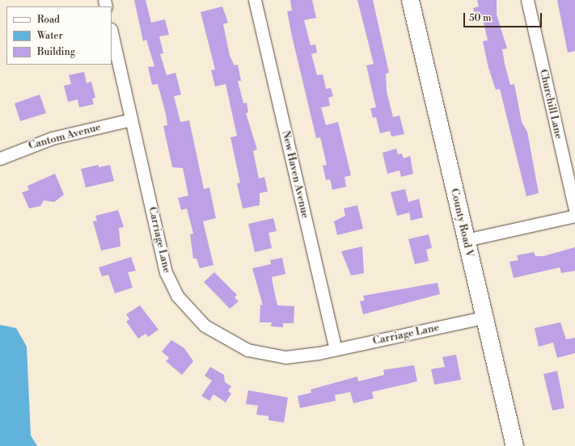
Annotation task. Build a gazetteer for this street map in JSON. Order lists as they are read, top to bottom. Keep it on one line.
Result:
{"streets":{"main road":["County Road V"],"street":["Churchill Lane","Cantom Avenue","New Haven Avenue","Carriage Lane"]},"crossings":[["Cantom Avenue","Carriage Lane"],["New Haven Avenue","Carriage Lane"],["County Road V","Carriage Lane"]],"legend":["Road","Water","Building"],"scale_bar":"50 m"}
